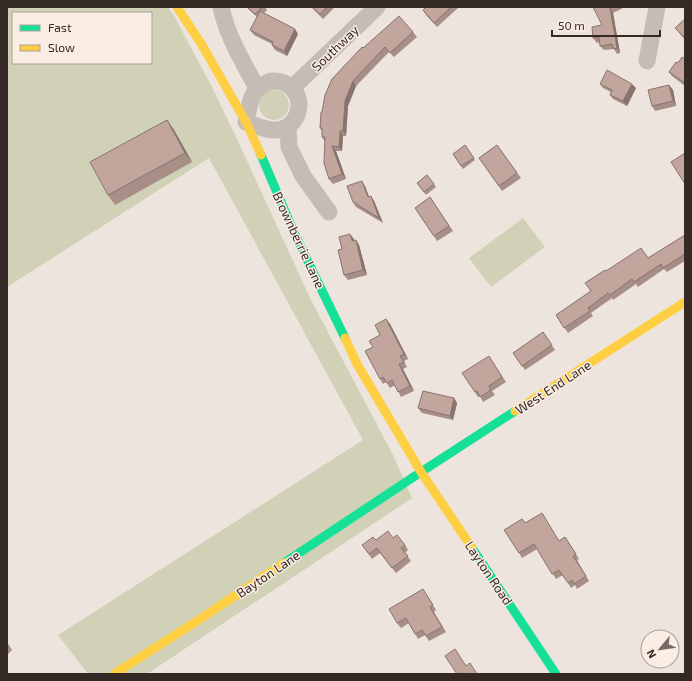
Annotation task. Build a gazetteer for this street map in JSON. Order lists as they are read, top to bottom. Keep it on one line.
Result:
{"streets":{"street":["Southway","Brownberrie Lane","West End Lane","Layton Road","Bayton Lane"]},"crossings":[["Southway","Brownberrie Lane"],["Brownberrie Lane","West End Lane"],["Brownberrie Lane","Layton Road"],["Brownberrie Lane","Bayton Lane"],["West End Lane","Layton Road"],["West End Lane","Bayton Lane"],["Layton Road","Bayton Lane"]],"legend":["Fast","Slow"],"scale_bar":"50 m","north":"bottom left"}
